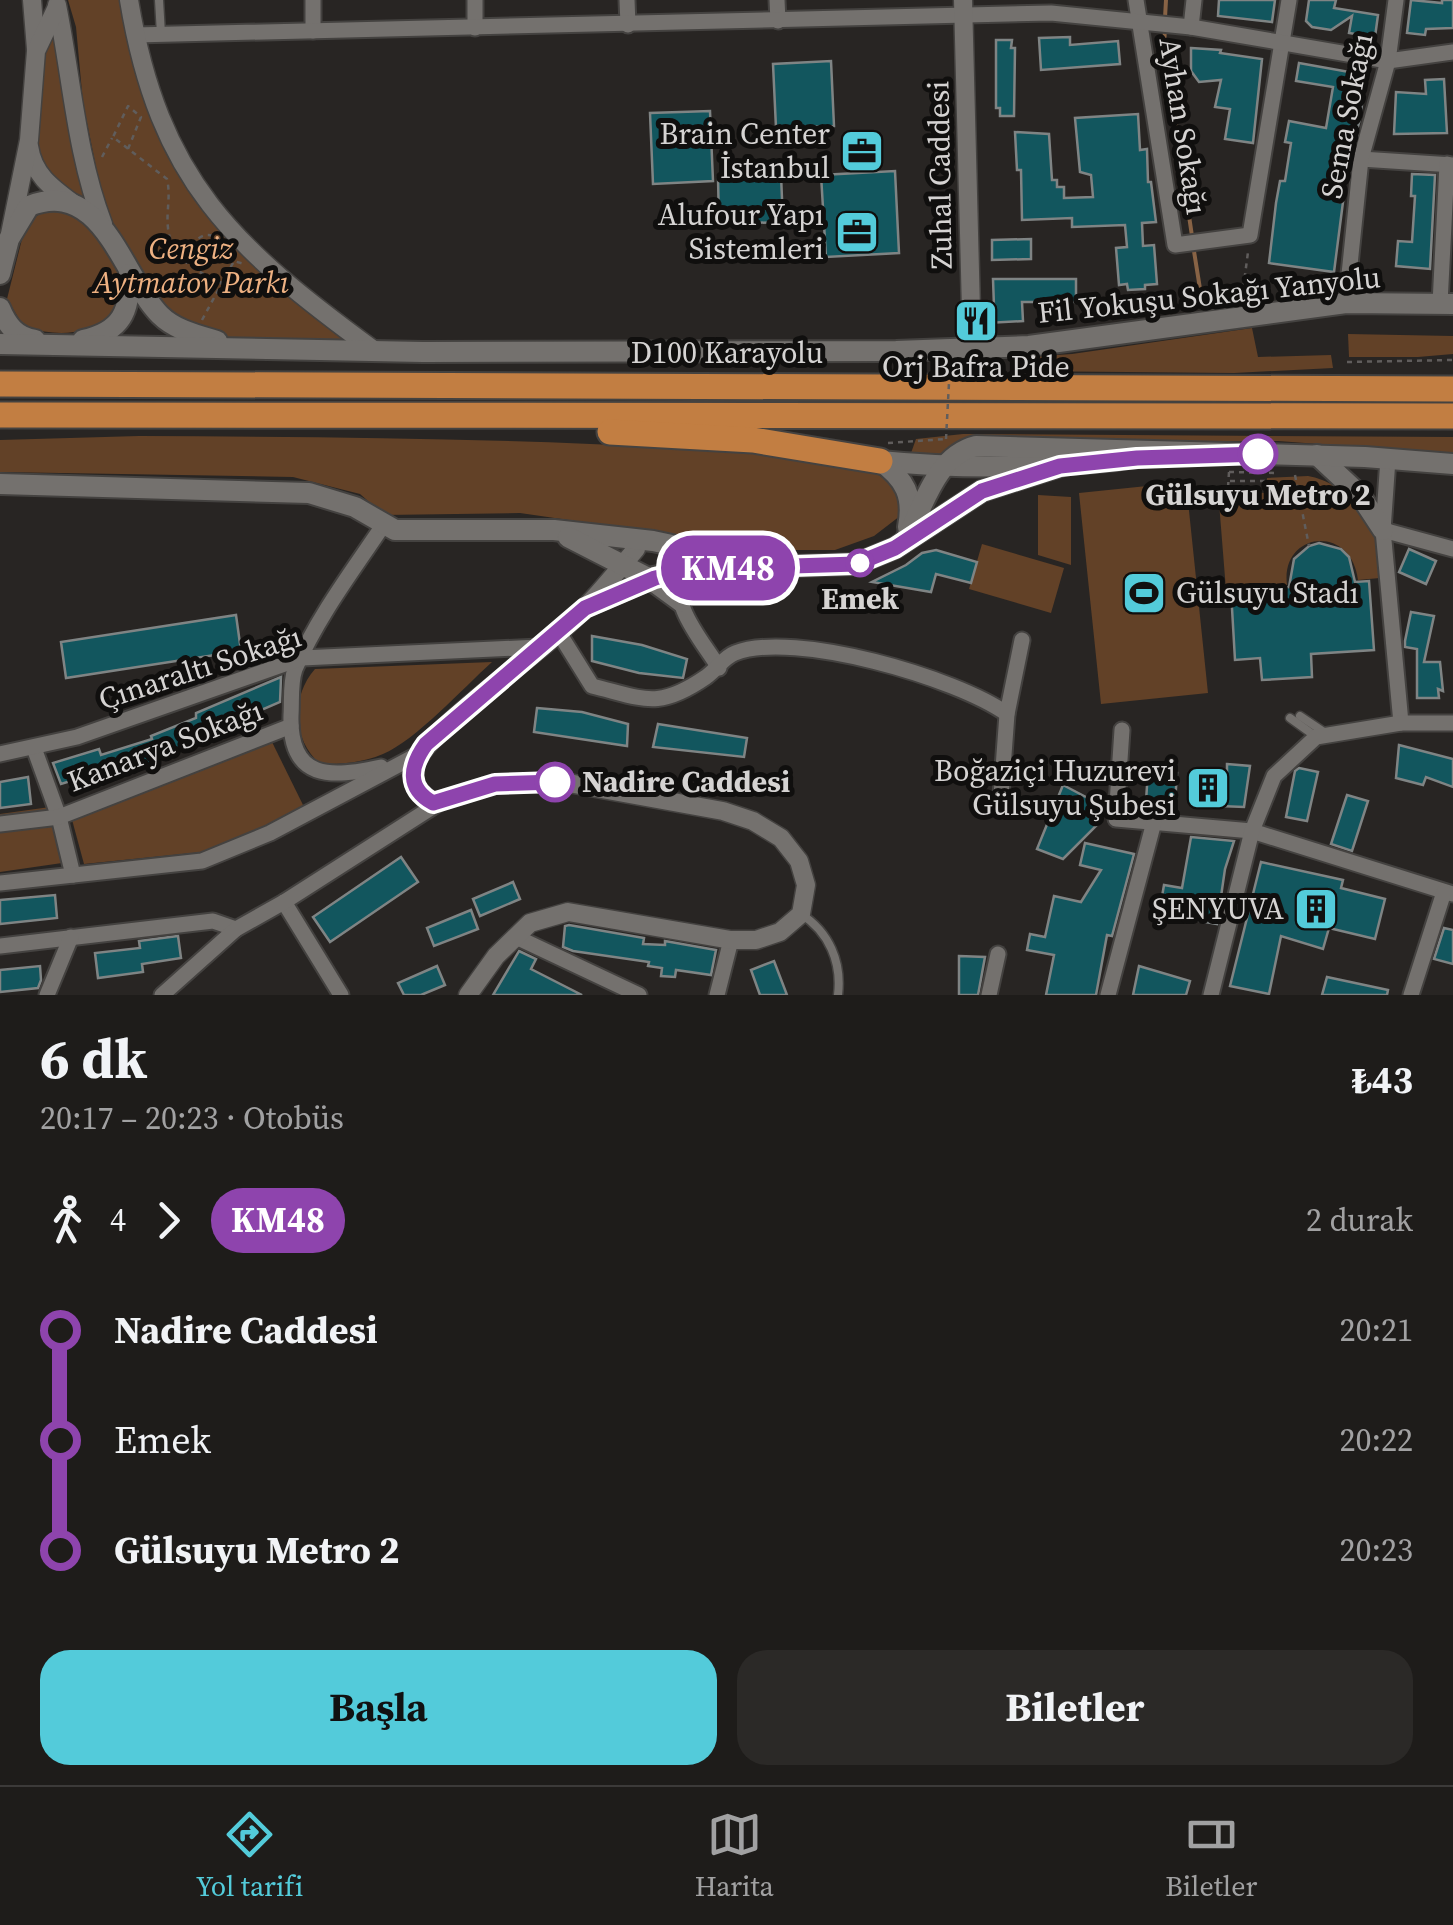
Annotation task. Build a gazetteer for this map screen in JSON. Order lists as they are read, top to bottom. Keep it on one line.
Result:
{"streets":{"highway":["D100 Karayolu"],"main road":["Fil Yokuşu Sokağı Yanyolu"],"street":["Sema Sokağı","Ayhan Sokağı","Zuhal Caddesi","Çınaraltı Sokağı","Kanarya Sokağı"]},"crossings":[["Sema Sokağı","Fil Yokuşu Sokağı Yanyolu"],["Zuhal Caddesi","Fil Yokuşu Sokağı Yanyolu"]],"parks":["Cengiz Aytmatov Parkı"],"places":{"office":["Brain Center İstanbul","Alufour Yapı Sistemleri"],"restaurant":["Orj Bafra Pide"],"other":["Gülsuyu Metro 2","Emek","Nadire Caddesi"],"sports":["Gülsuyu Stadı"],"building":["Boğaziçi Huzurevi Gülsuyu Şubesi","ŞENYUVA"]},"lines":["bus line KM48"],"page":{"on_map":"KM48","heading":["6 dk","20:17 – 20:23 · Otobüs","₺43"],"legs":["4","KM48","2 durak"],"list":[{"name":"Nadire Caddesi","value":"20:21"},{"name":"Emek","value":"20:22"},{"name":"Gülsuyu Metro 2","value":"20:23"}],"buttons":["Başla","Biletler"],"tabs":["Yol tarifi","Harita","Biletler"]}}
